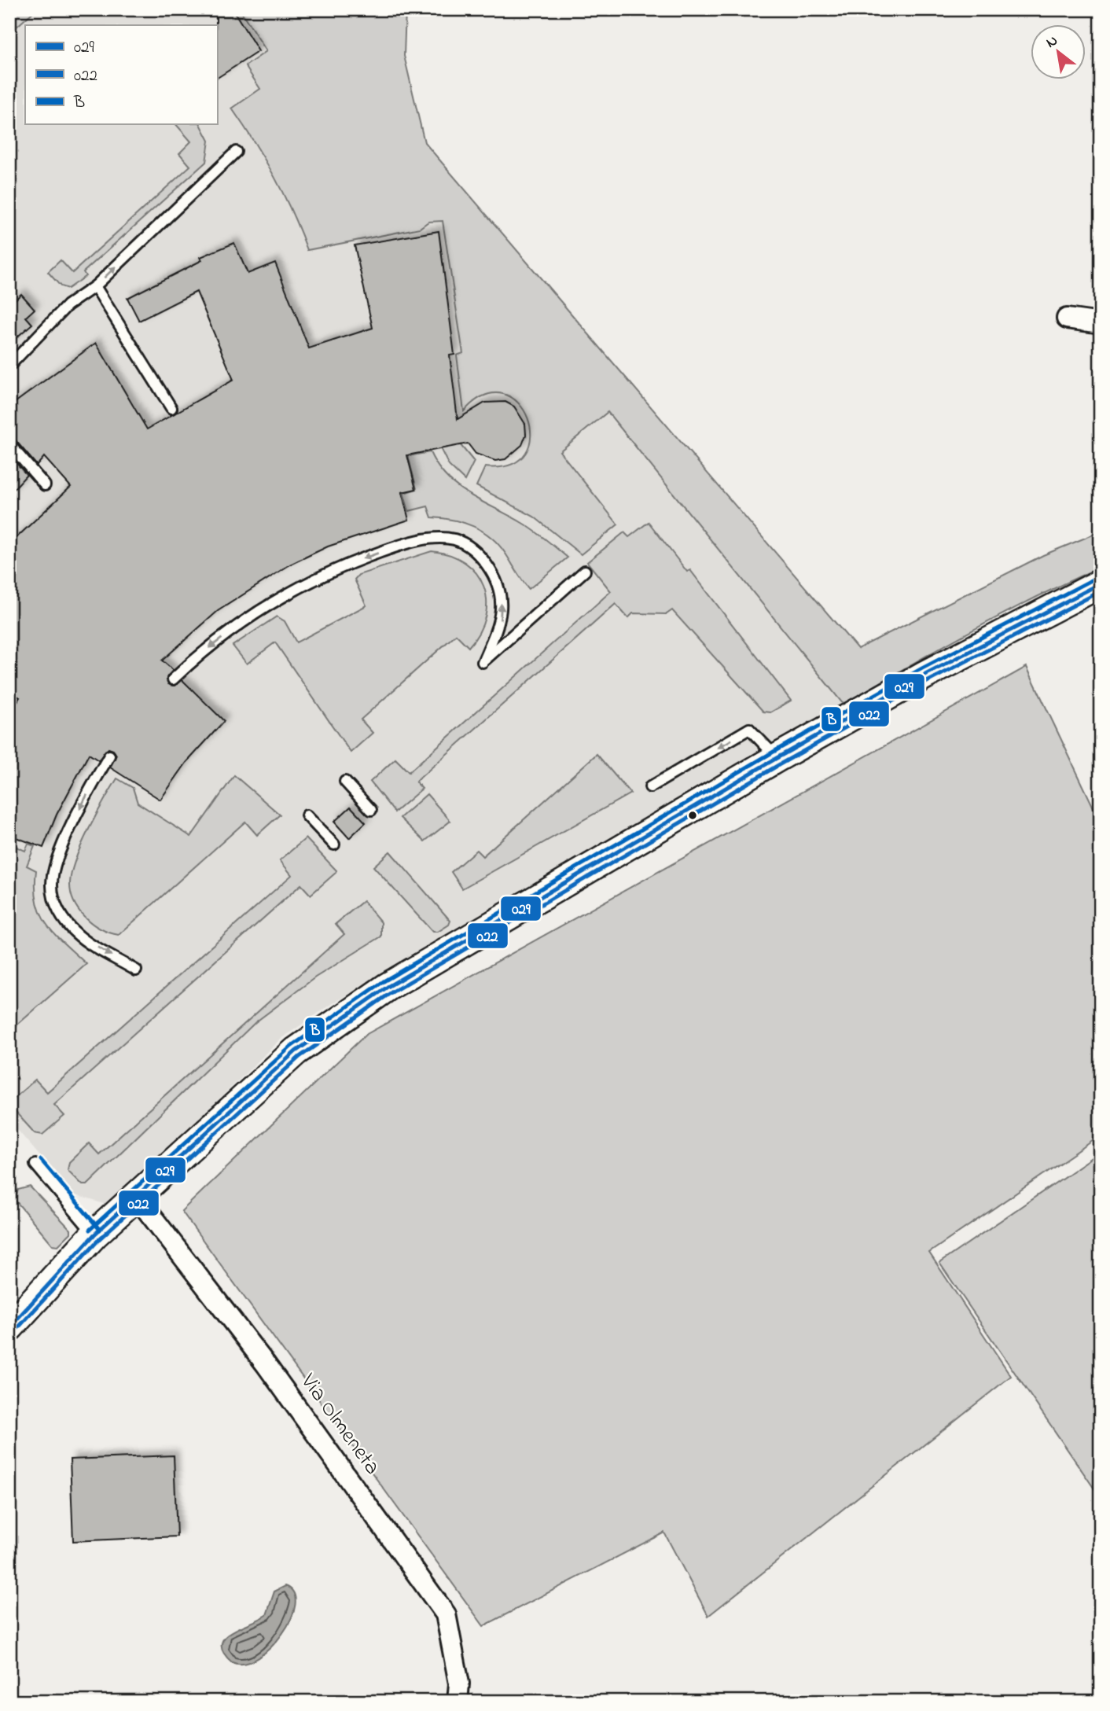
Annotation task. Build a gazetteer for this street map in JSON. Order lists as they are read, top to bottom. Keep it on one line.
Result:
{"streets":{"street":["Via Olmeneta"]},"lines":["transit line B","transit line 029","transit line 022"],"legend":["029","022","B"],"north":"top left"}
